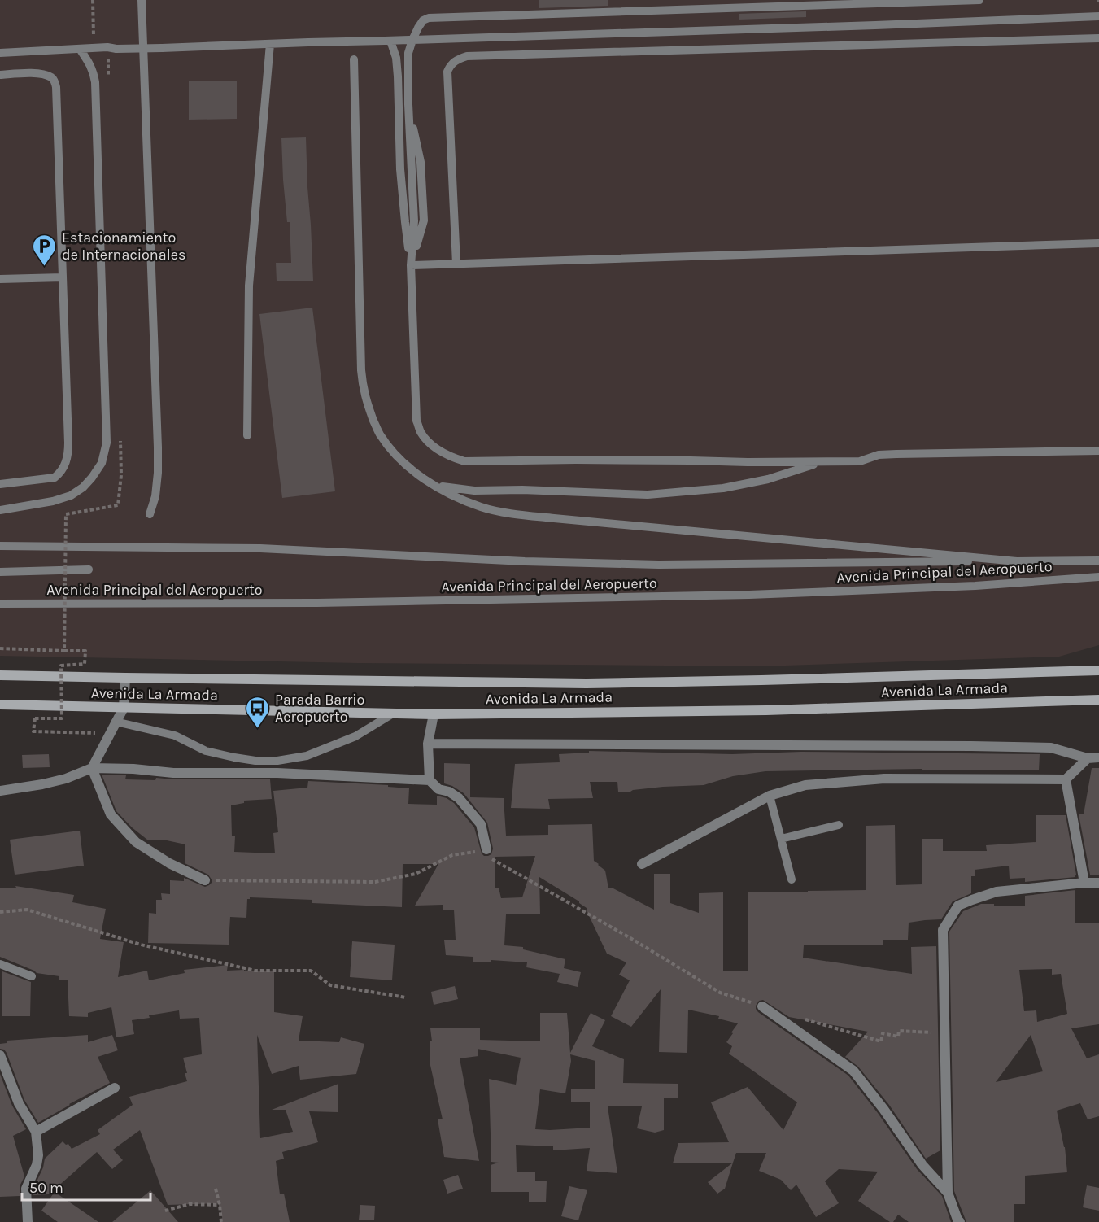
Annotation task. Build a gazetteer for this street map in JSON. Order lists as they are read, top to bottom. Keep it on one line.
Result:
{"streets":{"main road":["Avenida La Armada"],"lane":["Avenida Principal del Aeropuerto"]},"places":{"parking":["Estacionamiento de Internacionales"],"bus stop":["Parada Barrio Aeropuerto"]},"scale_bar":"50 m"}
